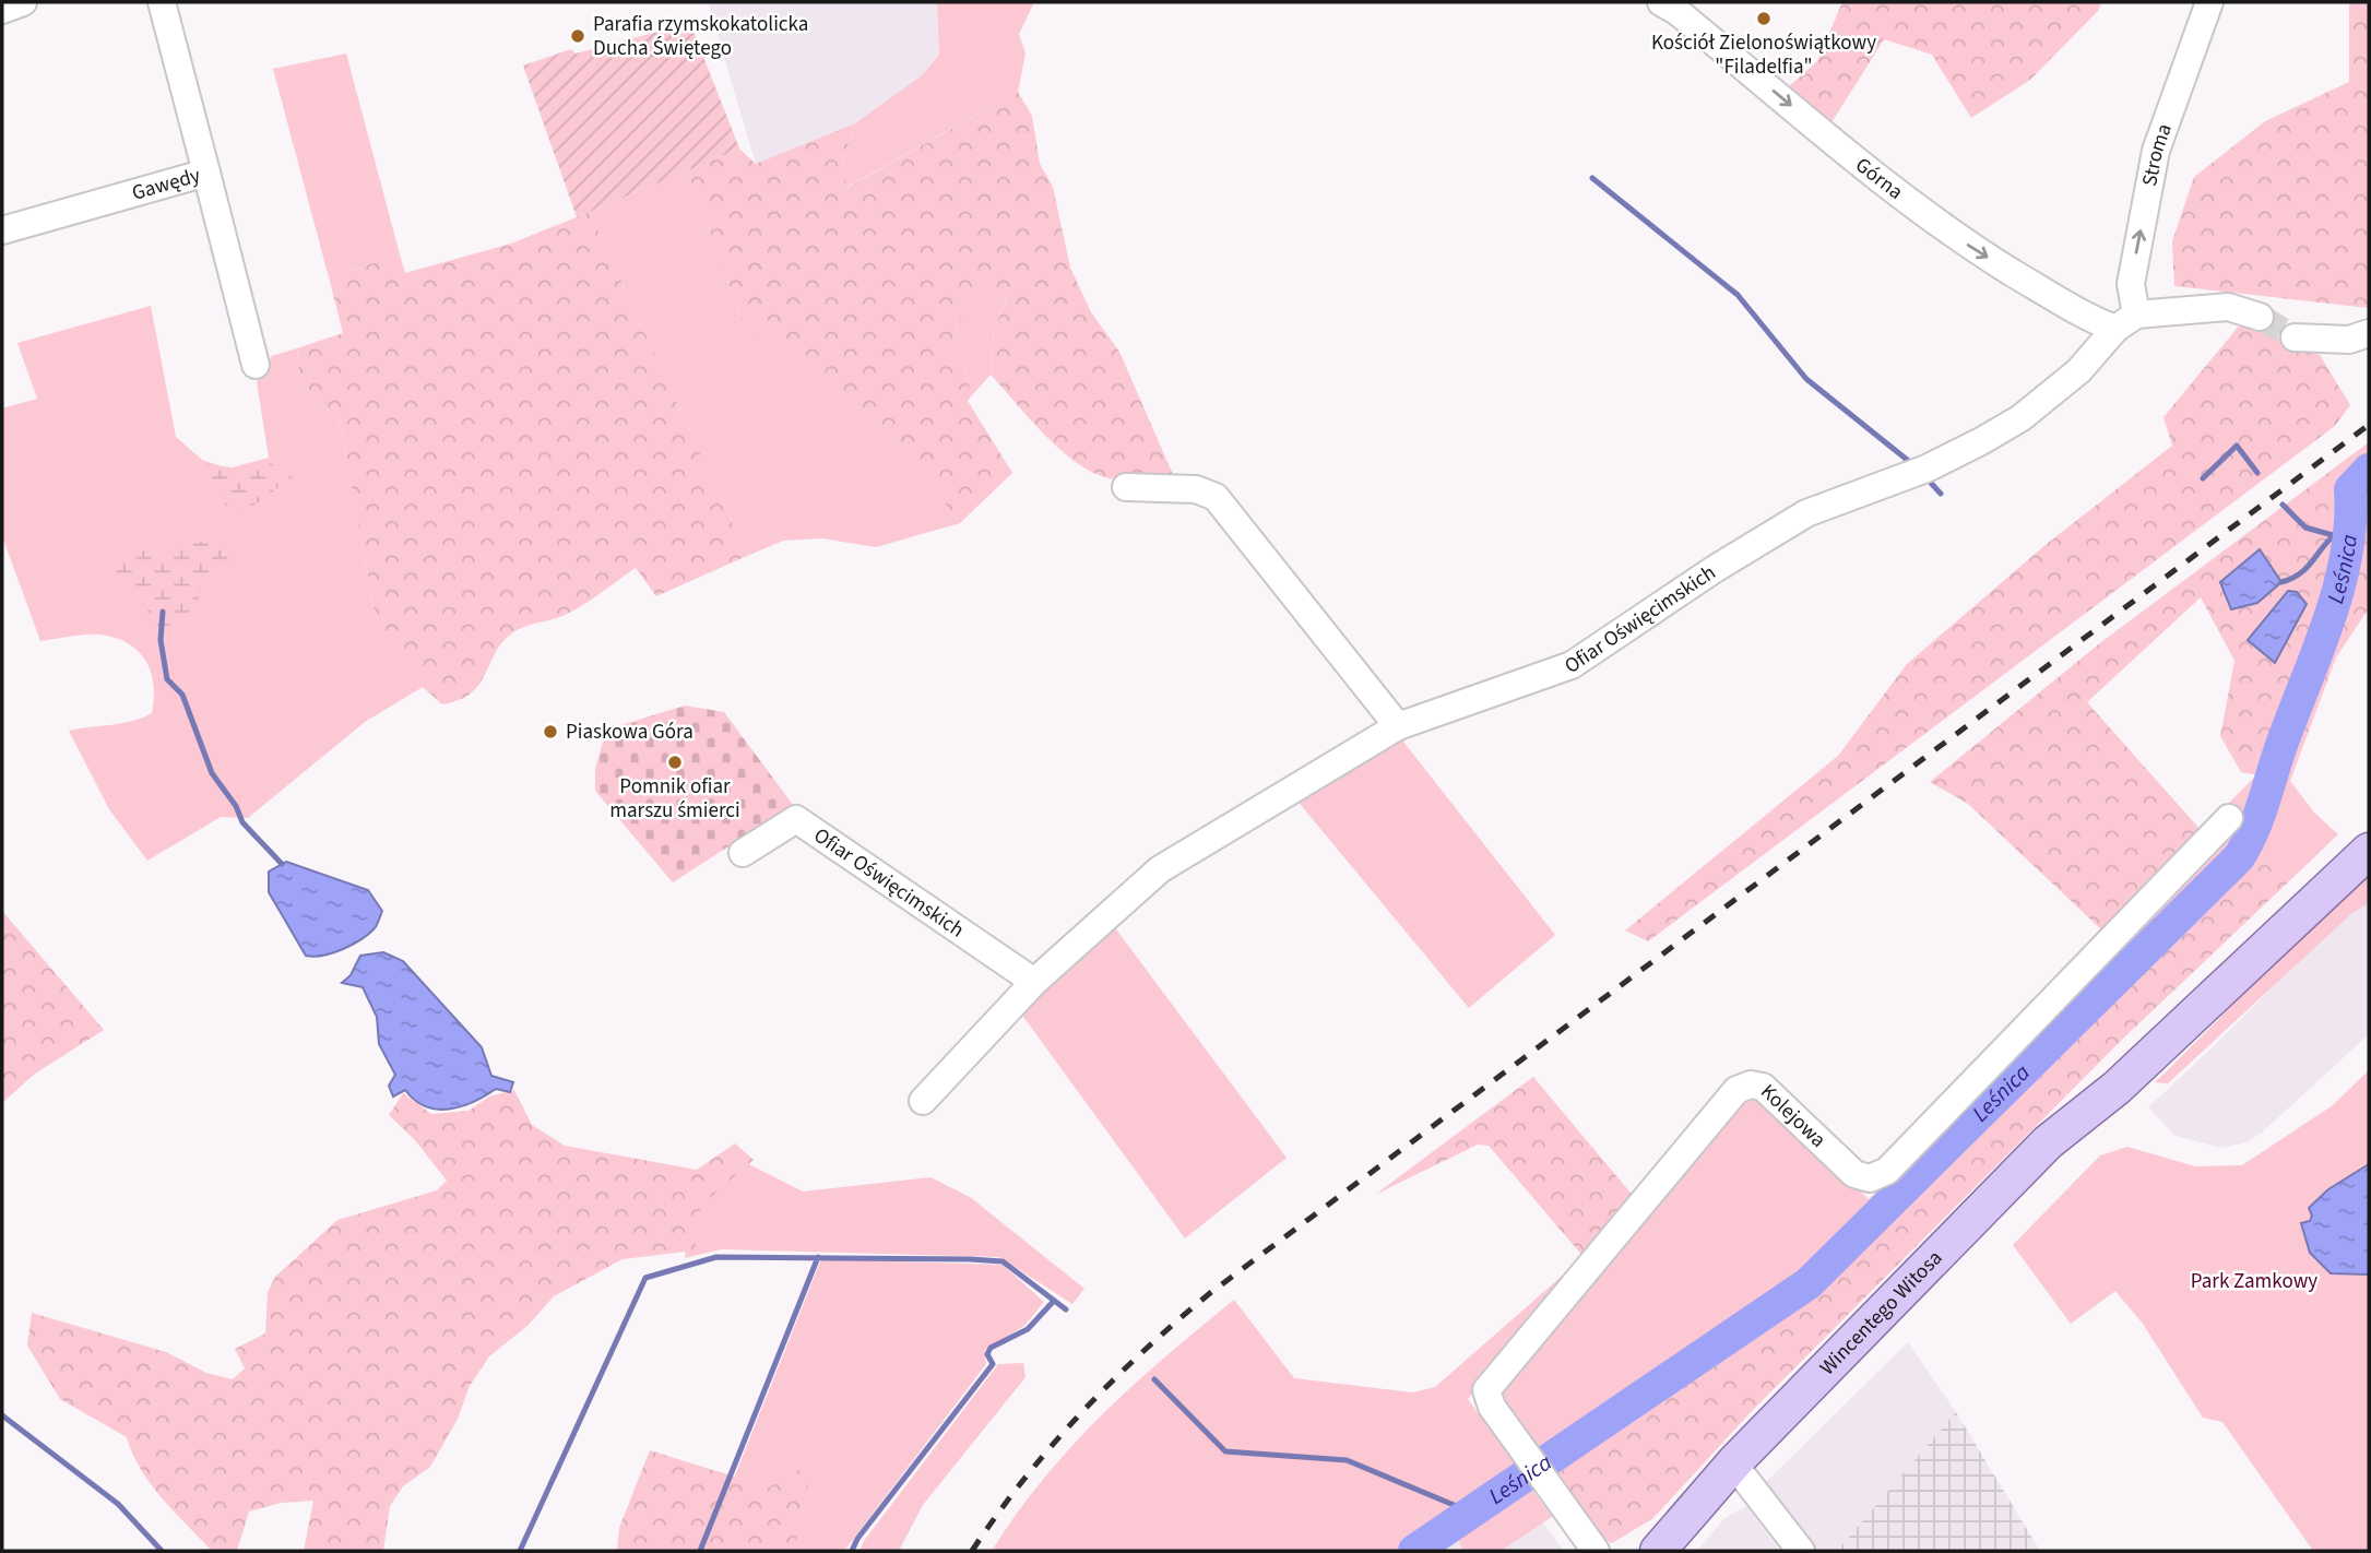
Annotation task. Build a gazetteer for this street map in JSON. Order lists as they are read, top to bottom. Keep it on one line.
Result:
{"streets":{"main road":["Wincentego Witosa"],"street":["Stroma","Górna","Gawędy","Ofiar Oświęcimskich","Kolejowa"]},"crossings":[["Stroma","Górna"],["Stroma","Ofiar Oświęcimskich"],["Górna","Ofiar Oświęcimskich"]],"one_way":["Stroma","Górna"],"water":["Leśnica"],"parks":["Park Zamkowy"],"places":["Kościół Zielonoświątkowy \"Filadelfia\"","Parafia rzymskokatolicka Ducha Świętego","Piaskowa Góra","Pomnik ofiar marszu śmierci"]}
